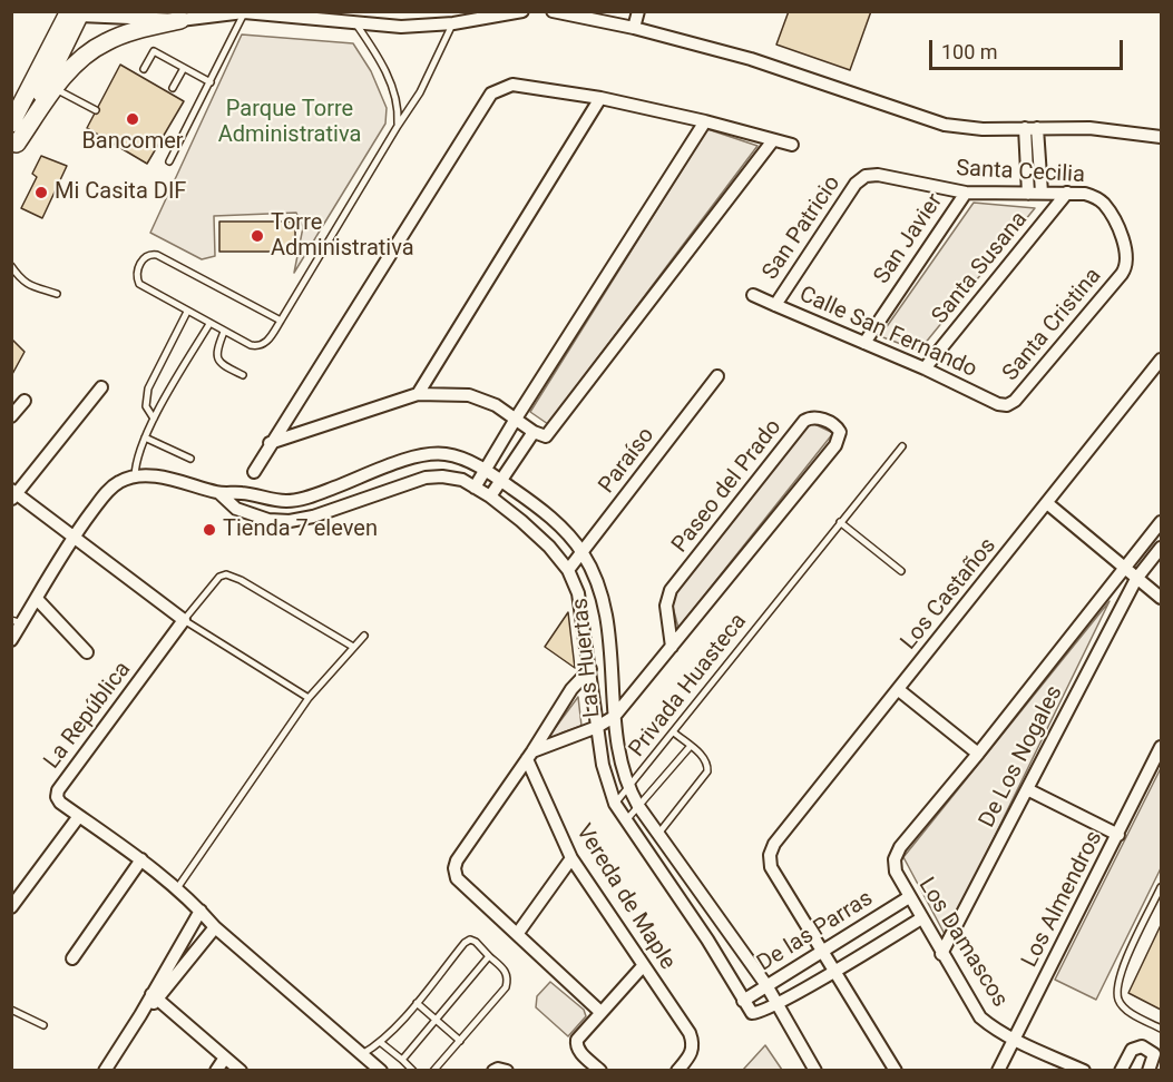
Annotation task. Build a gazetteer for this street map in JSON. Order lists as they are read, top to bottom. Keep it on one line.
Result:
{"streets":{"street":["Santa Cecilia","San Patricio","San Javier","Santa Susana","Santa Cristina","Calle San Fernando","Paraíso","Paseo del Prado","Los Castaños","Las Huertas","La República","De Los Nogales","Vereda de Maple","Los Almendros","De las Parras","Los Damascos"],"lane":["Privada Huasteca"]},"crossings":[["Santa Cecilia","San Patricio"],["Santa Cecilia","San Javier"],["Santa Cecilia","Santa Susana"],["Santa Cecilia","Santa Cristina"],["San Patricio","Calle San Fernando"],["San Javier","Calle San Fernando"],["Santa Susana","Calle San Fernando"],["Santa Cristina","Calle San Fernando"],["Paraíso","Las Huertas"],["Paseo del Prado","Las Huertas"],["Paseo del Prado","Vereda de Maple"],["Los Castaños","De las Parras"],["Las Huertas","Privada Huasteca"],["Las Huertas","De las Parras"],["De Los Nogales","Los Damascos"],["Los Almendros","Los Damascos"],["De las Parras","Los Damascos"]],"parks":["Parque Torre Administrativa"],"places":["Bancomer","Mi Casita DIF","Torre Administrativa","Tienda 7 eleven"],"scale_bar":"100 m"}
